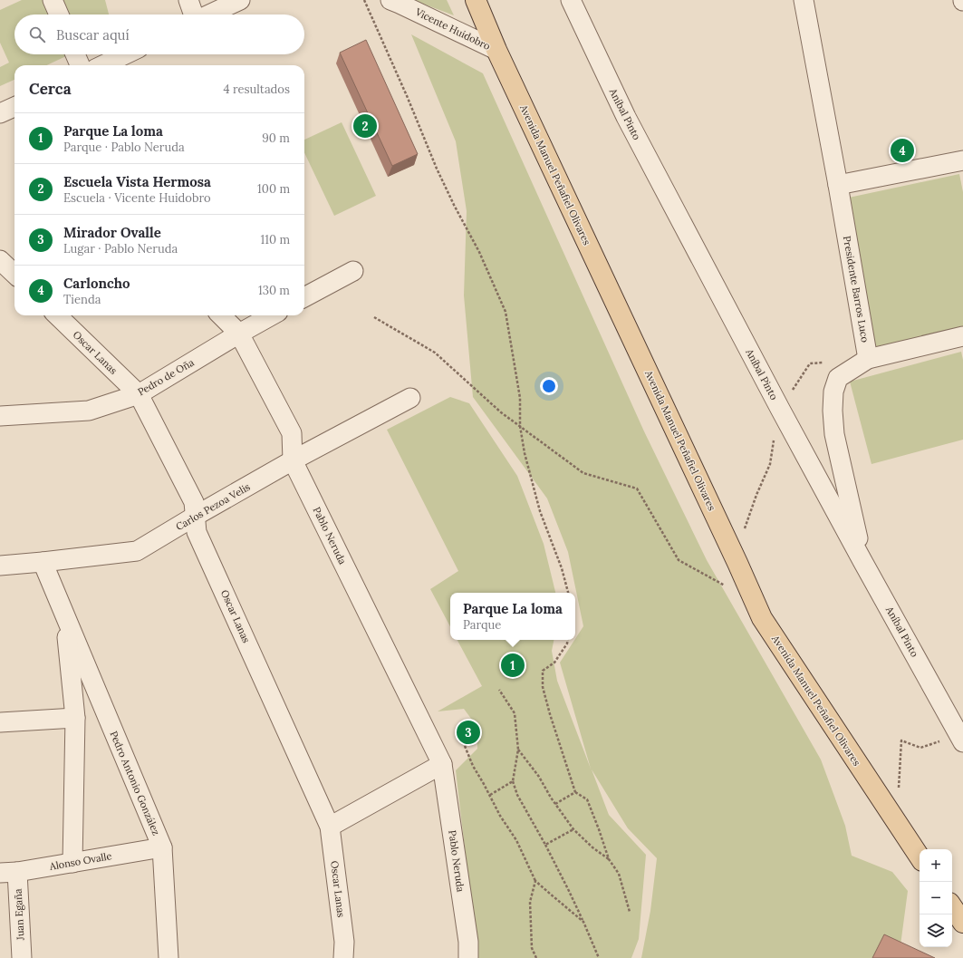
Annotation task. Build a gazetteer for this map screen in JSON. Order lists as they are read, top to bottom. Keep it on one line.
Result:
{"streets":{"main road":["Avenida Manuel Peñafiel Olivares"],"street":["Vicente Huidobro","Aníbal Pinto","Presidente Barros Luco","Oscar Lanas","Pedro de Oña","Carlos Pezoa Velis","Pablo Neruda","Pedro Antonio González","Alonso Ovalle","Juan Egaña"]},"crossings":[["Vicente Huidobro","Avenida Manuel Peñafiel Olivares"],["Oscar Lanas","Pedro de Oña"],["Oscar Lanas","Carlos Pezoa Velis"],["Pedro de Oña","Pablo Neruda"],["Carlos Pezoa Velis","Pablo Neruda"],["Carlos Pezoa Velis","Pedro Antonio González"],["Pedro Antonio González","Alonso Ovalle"],["Alonso Ovalle","Juan Egaña"]],"page":{"search":"Buscar aquí","heading":["Cerca","4 resultados"],"pins":["2","4","1","3"],"list":[{"mark":"1","name":"Parque La loma","note":"Parque · Pablo Neruda","value":"90 m"},{"mark":"2","name":"Escuela Vista Hermosa","note":"Escuela · Vicente Huidobro","value":"100 m"},{"mark":"3","name":"Mirador Ovalle","note":"Lugar · Pablo Neruda","value":"110 m"},{"mark":"4","name":"Carloncho","note":"Tienda","value":"130 m"}],"popup":["Parque La loma","Parque"],"map_buttons":["+","−"]}}
